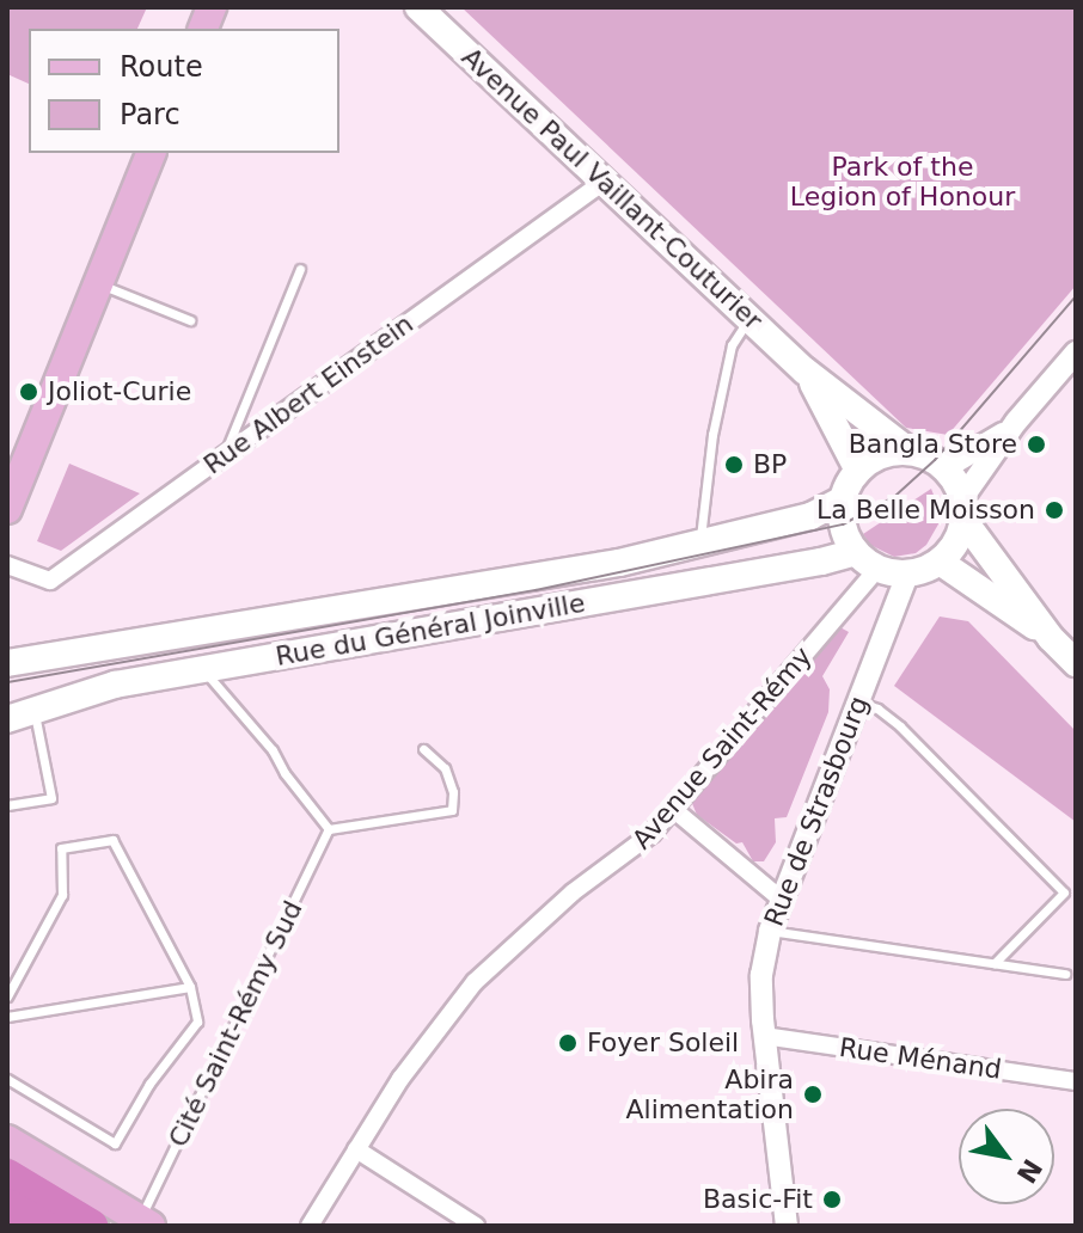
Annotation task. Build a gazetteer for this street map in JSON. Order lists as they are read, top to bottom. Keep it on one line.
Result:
{"streets":{"main road":["Avenue Paul Vaillant-Couturier","Rue du Général Joinville"],"street":["Rue Albert Einstein","Avenue Saint-Rémy","Rue de Strasbourg","Rue Ménand"],"lane":["Cité Saint-Rémy Sud"]},"crossings":[["Avenue Paul Vaillant-Couturier","Rue Albert Einstein"],["Avenue Paul Vaillant-Couturier","Rue du Général Joinville"],["Avenue Paul Vaillant-Couturier","Avenue Saint-Rémy"],["Avenue Paul Vaillant-Couturier","Rue de Strasbourg"],["Rue du Général Joinville","Avenue Saint-Rémy"],["Rue du Général Joinville","Rue de Strasbourg"],["Avenue Saint-Rémy","Rue de Strasbourg"],["Rue de Strasbourg","Rue Ménand"]],"parks":["Park of the Legion of Honour"],"places":["Joliot-Curie","Bangla Store","BP","La Belle Moisson","Foyer Soleil","Abira Alimentation","Basic-Fit"],"legend":["Route","Parc"],"north":"bottom right"}
